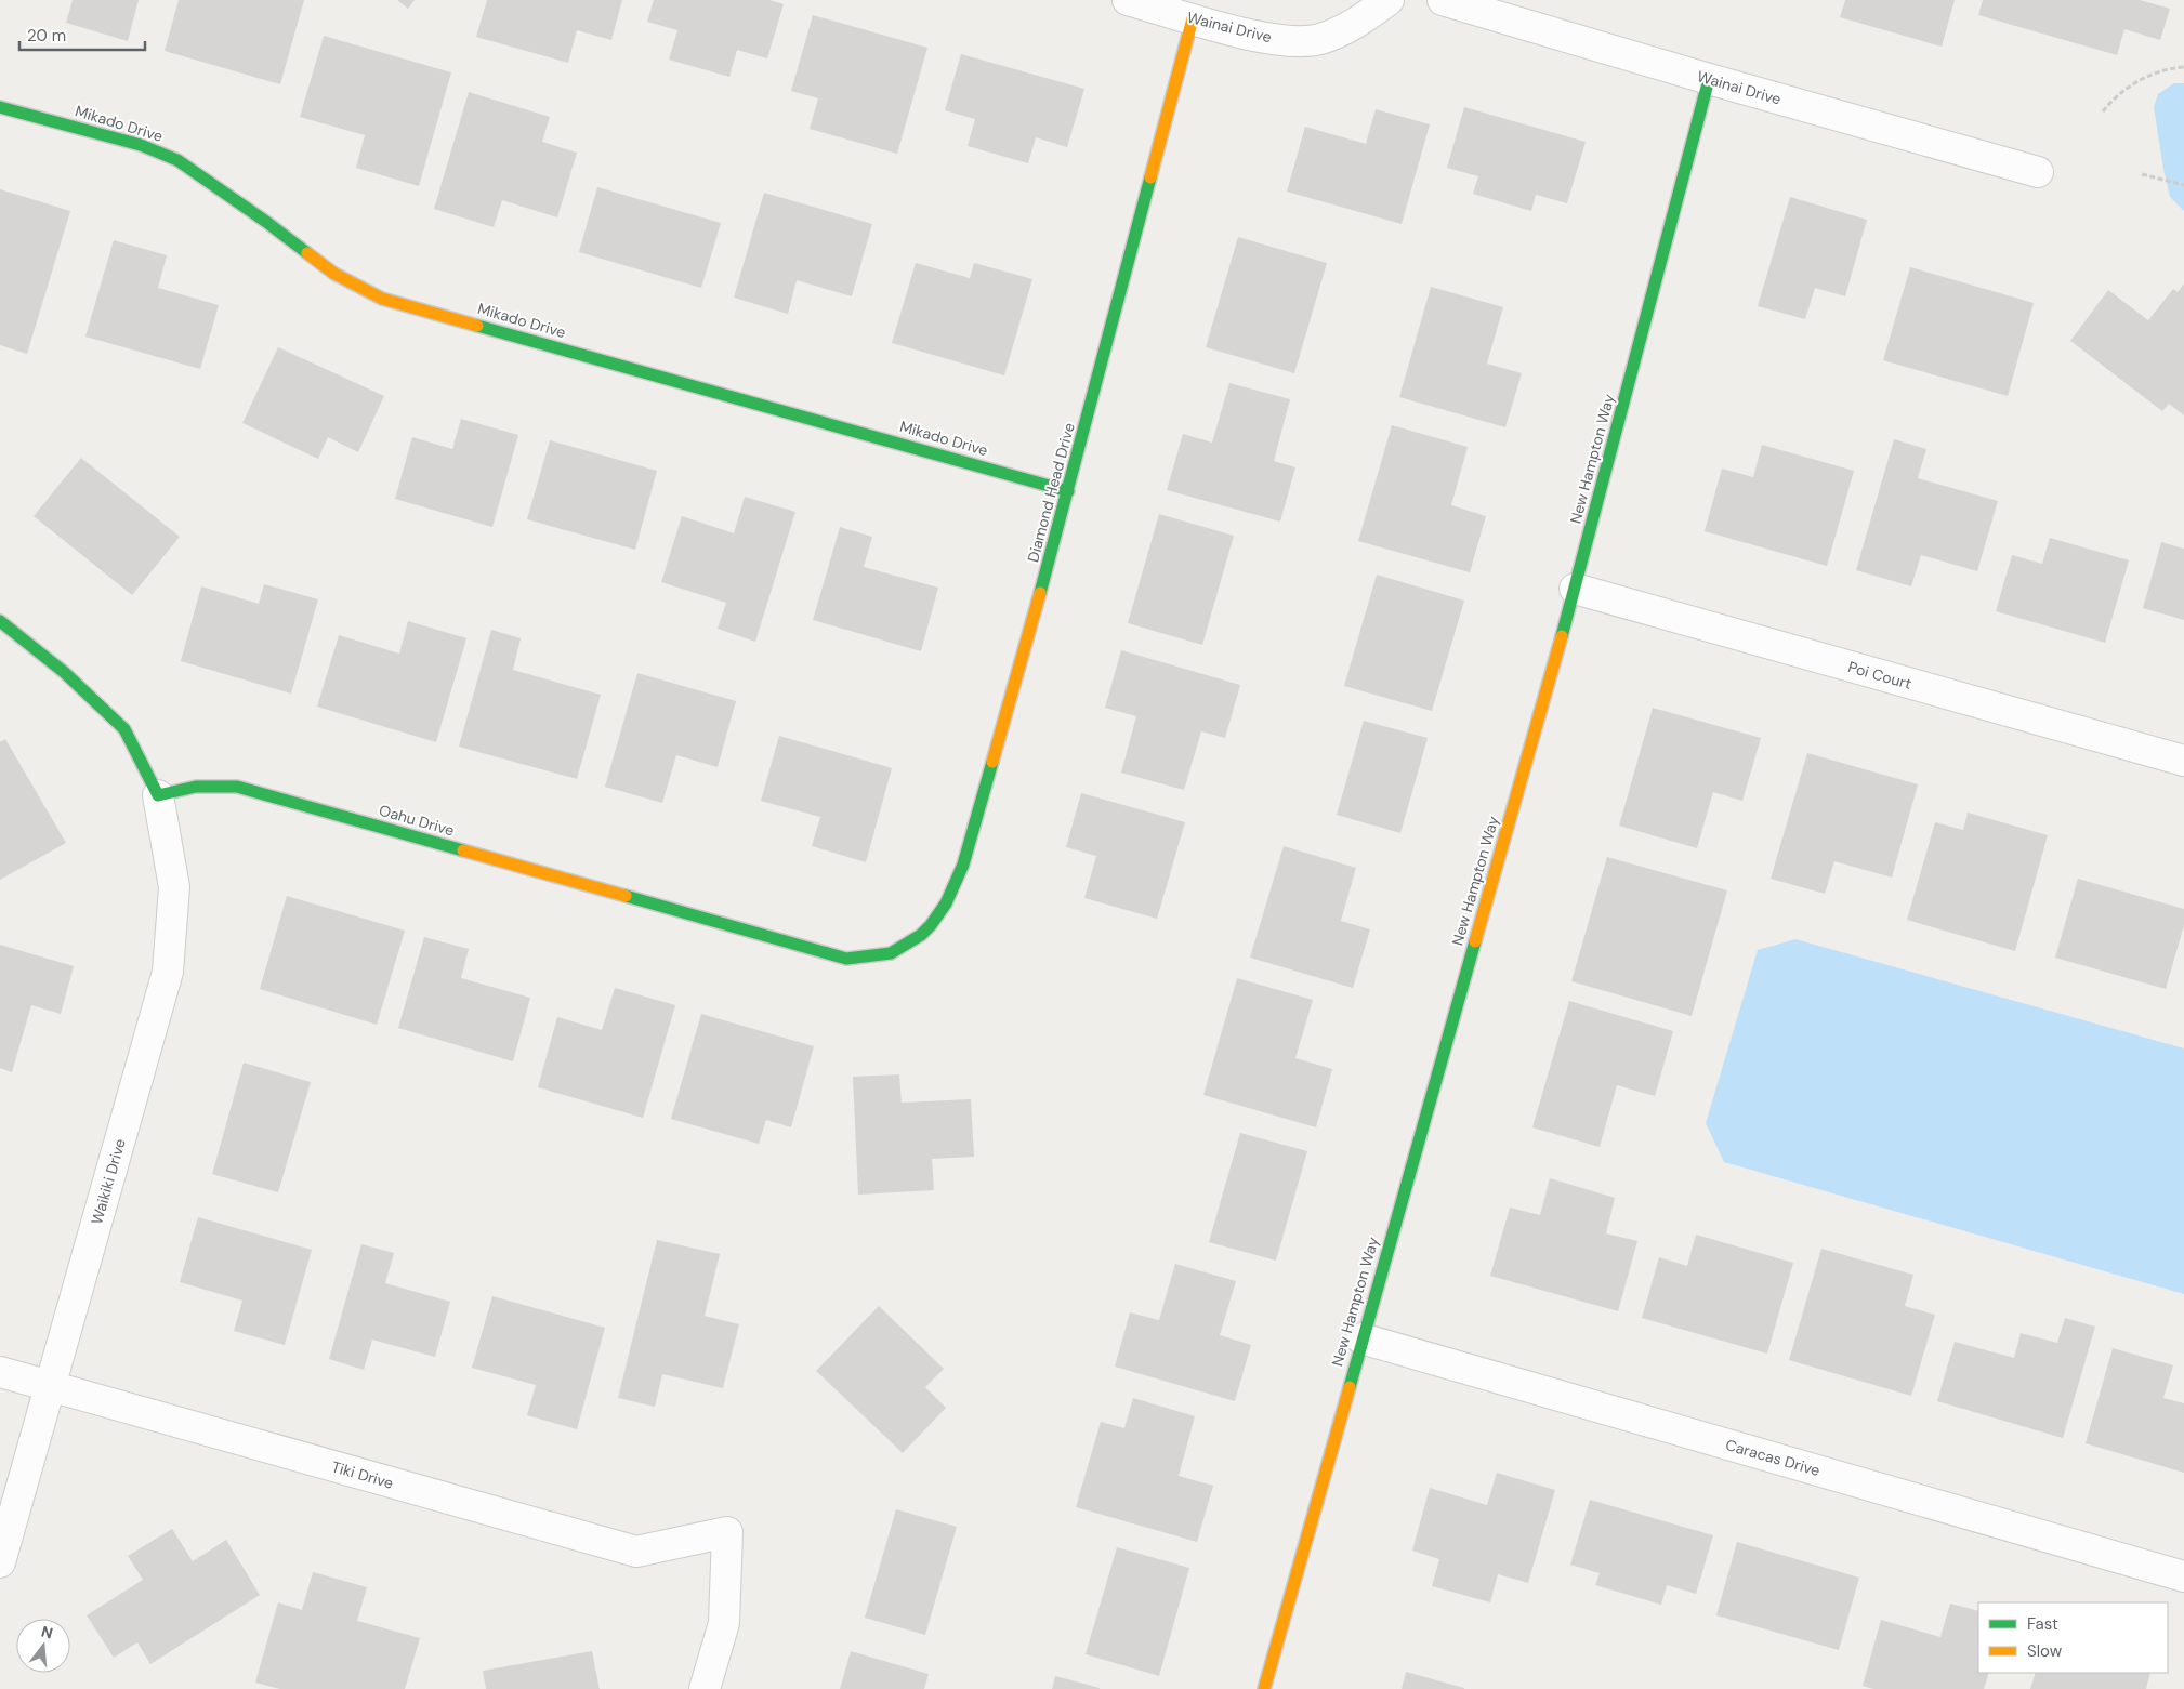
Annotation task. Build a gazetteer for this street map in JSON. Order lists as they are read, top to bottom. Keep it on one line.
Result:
{"streets":{"street":["Wainai Drive","Mikado Drive","New Hampton Way","Diamond Head Drive","Poi Court","Oahu Drive","Waikiki Drive","Caracas Drive","Tiki Drive"]},"crossings":[["Wainai Drive","New Hampton Way"],["Wainai Drive","Diamond Head Drive"],["Mikado Drive","Diamond Head Drive"],["New Hampton Way","Poi Court"],["New Hampton Way","Caracas Drive"],["Diamond Head Drive","Oahu Drive"],["Oahu Drive","Waikiki Drive"],["Waikiki Drive","Tiki Drive"]],"legend":["Fast","Slow"],"scale_bar":"20 m","north":"top"}
